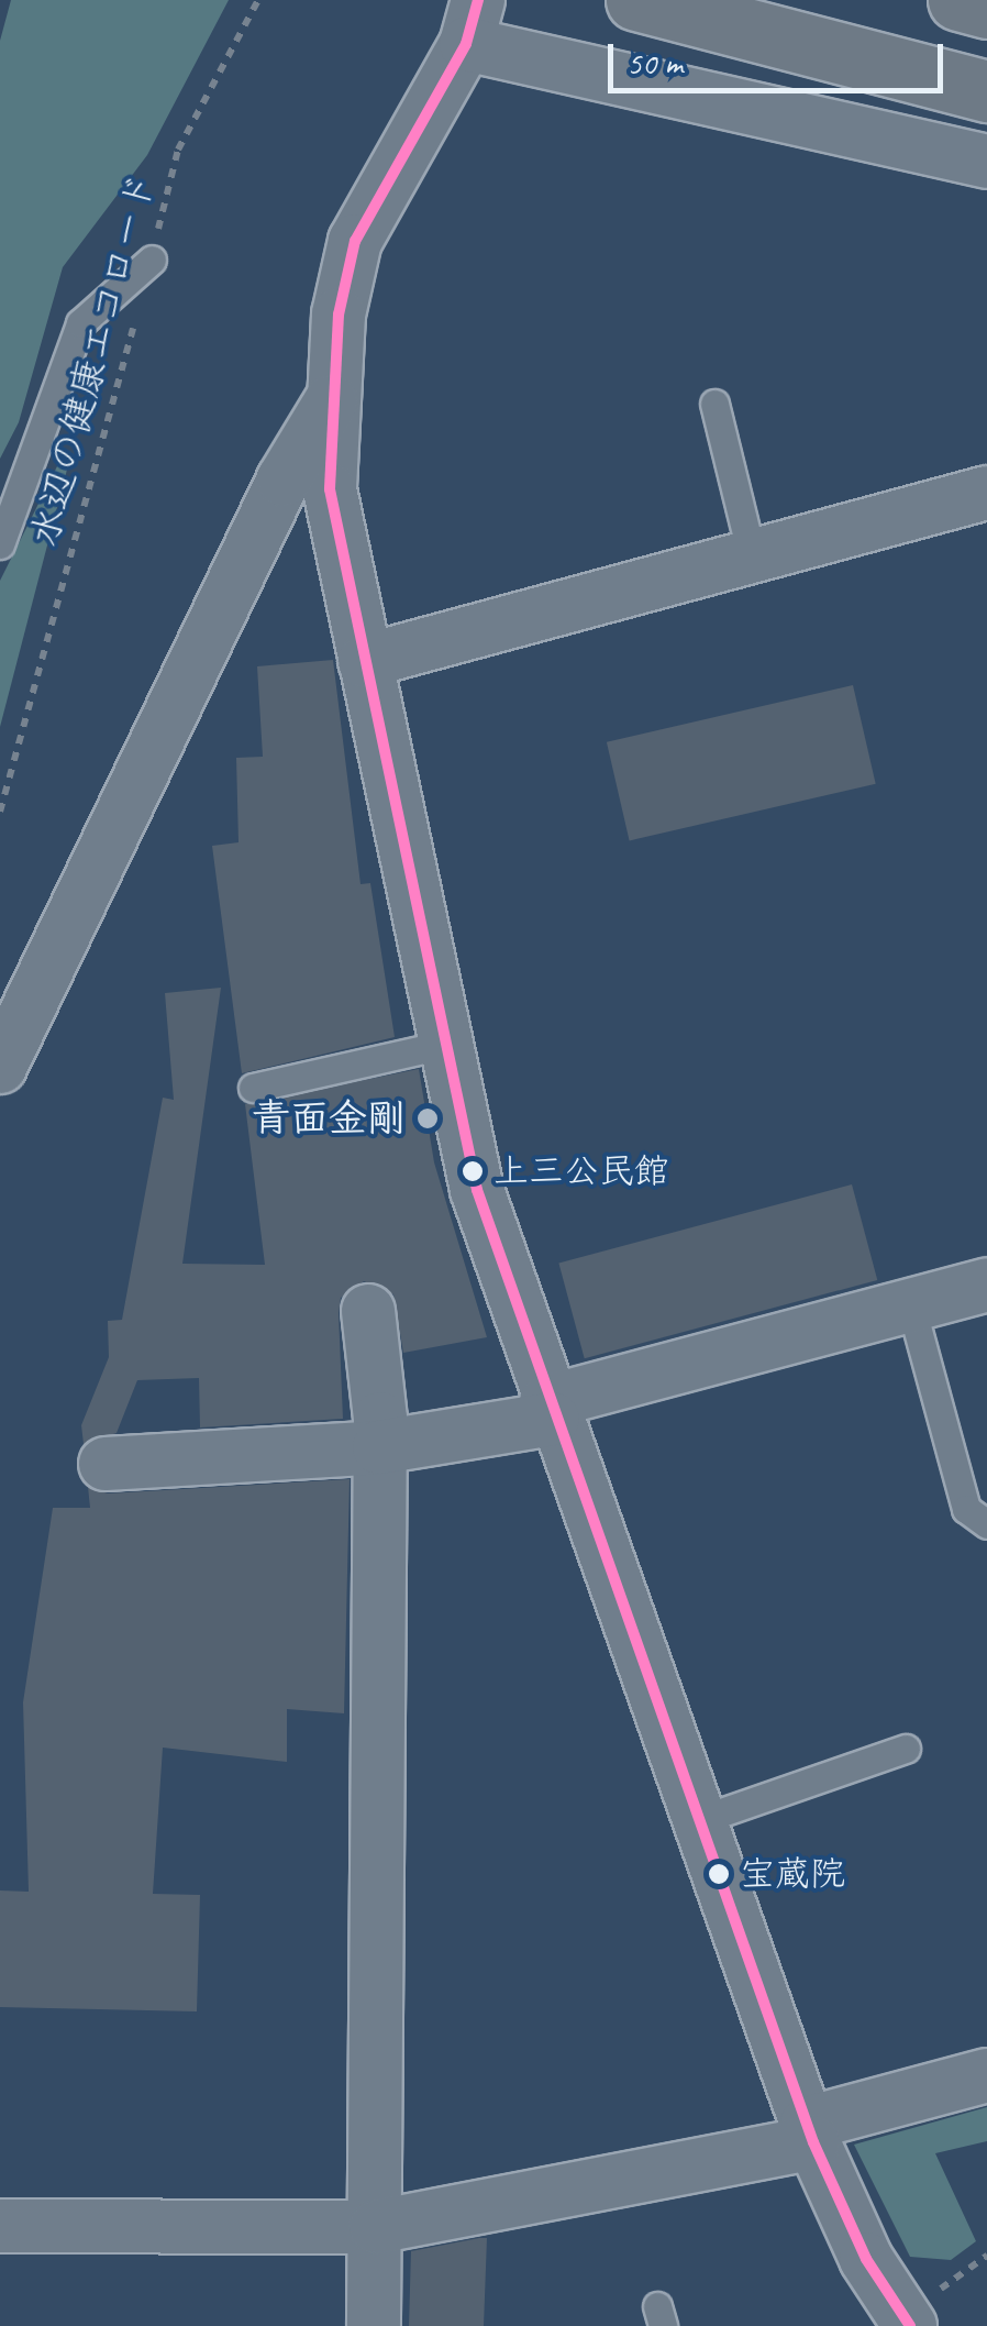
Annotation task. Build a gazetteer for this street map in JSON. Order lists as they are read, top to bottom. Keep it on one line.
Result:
{"streets":{"path":["水辺の健康エコロード"]},"places":["青面金剛","上三公民館","宝蔵院"],"scale_bar":"50 m"}
